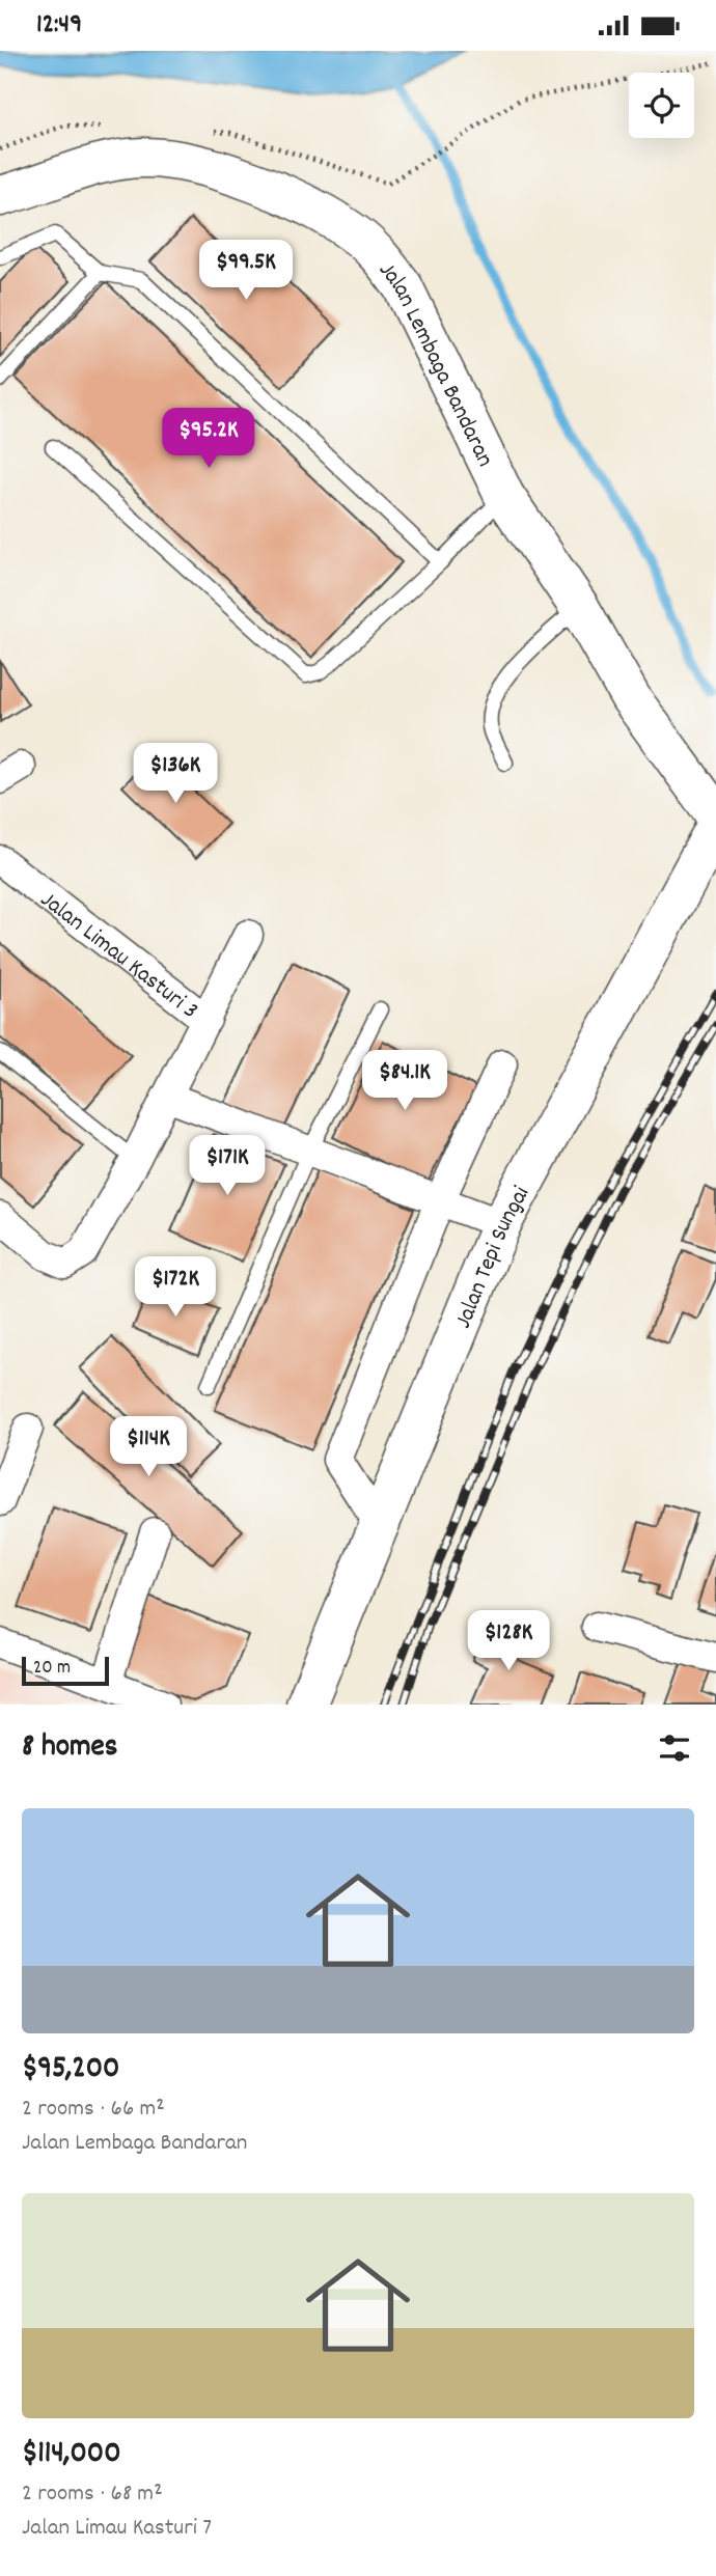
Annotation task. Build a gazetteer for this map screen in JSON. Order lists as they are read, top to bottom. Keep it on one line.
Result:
{"streets":{"street":["Jalan Lembaga Bandaran","Jalan Limau Kasturi 3","Jalan Tepi Sungai"]},"scale_bar":"20 m","page":{"status":"12:49","price":["$99.5K","$95.2K","$136K","$84.1K","$171K","$172K","$114K","$128K"],"scale":"20 m","heading":"8 homes","list":[{"name":"$95,200","note":"2 rooms · 66 m² · Jalan Lembaga Bandaran"},{"name":"$114,000","note":"2 rooms · 68 m² · Jalan Limau Kasturi 7"}]}}
